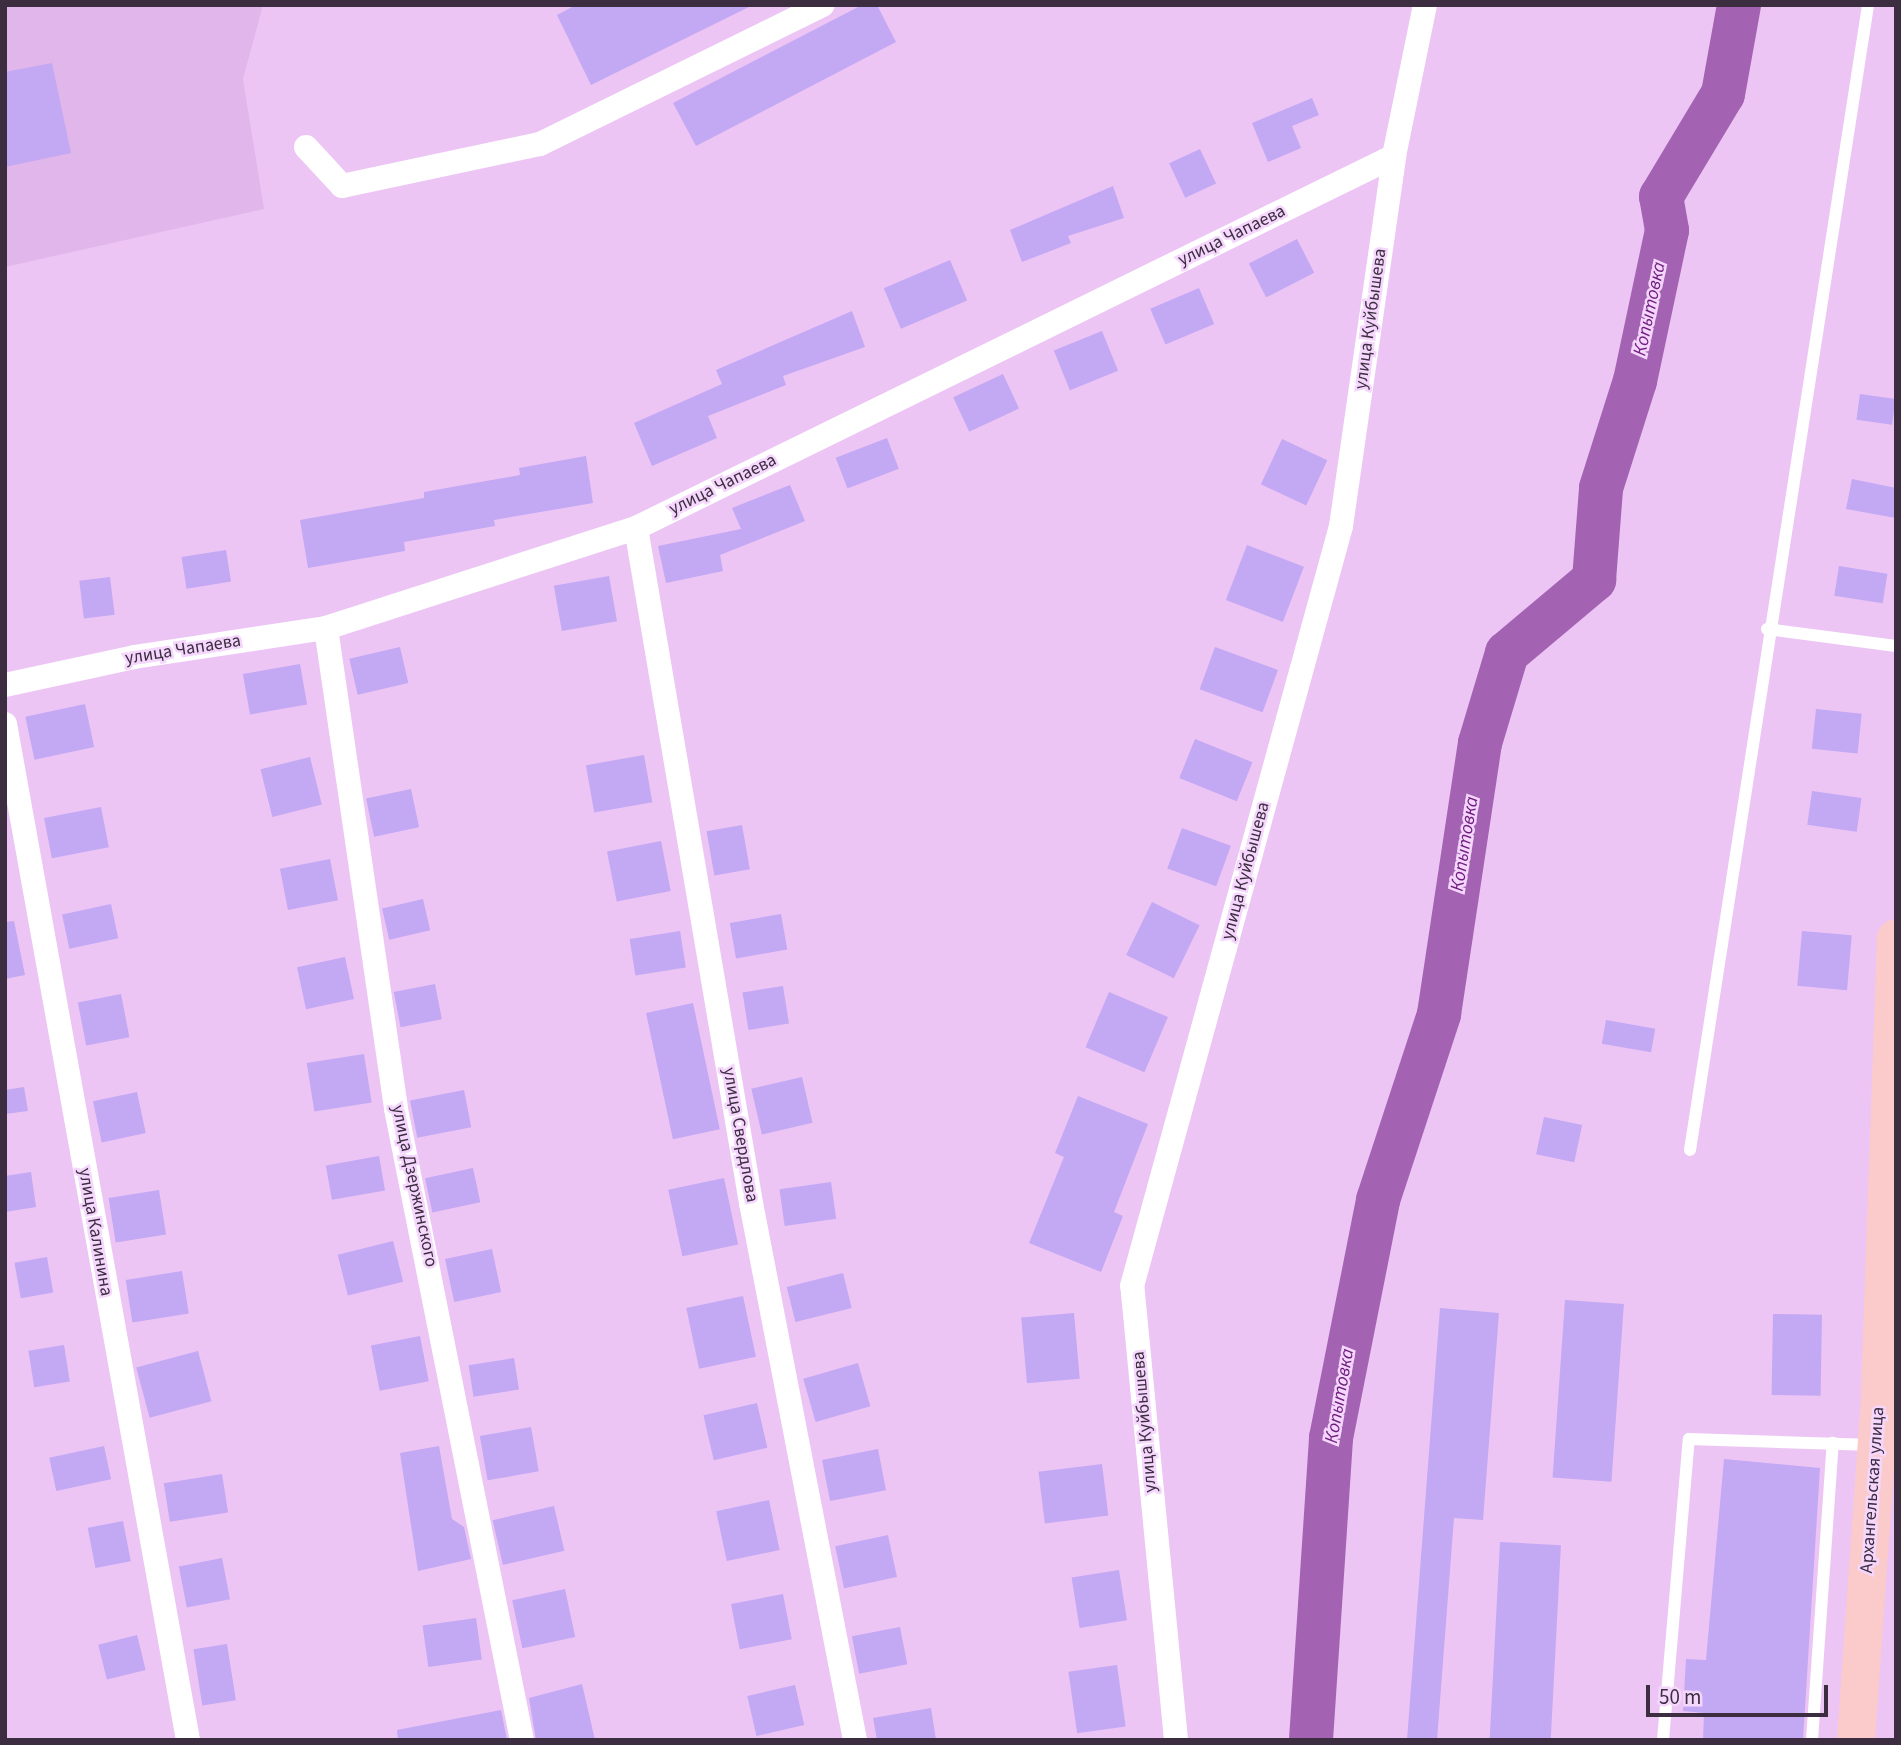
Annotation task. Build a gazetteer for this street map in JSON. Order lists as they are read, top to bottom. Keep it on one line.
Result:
{"streets":{"main road":["Архангельская улица"],"street":["улица Чапаева","улица Куйбышева","улица Свердлова","улица Дзержинского","улица Калинина"]},"crossings":[["улица Чапаева","улица Куйбышева"],["улица Чапаева","улица Свердлова"],["улица Чапаева","улица Дзержинского"]],"water":["Копытовка"],"scale_bar":"50 m"}
